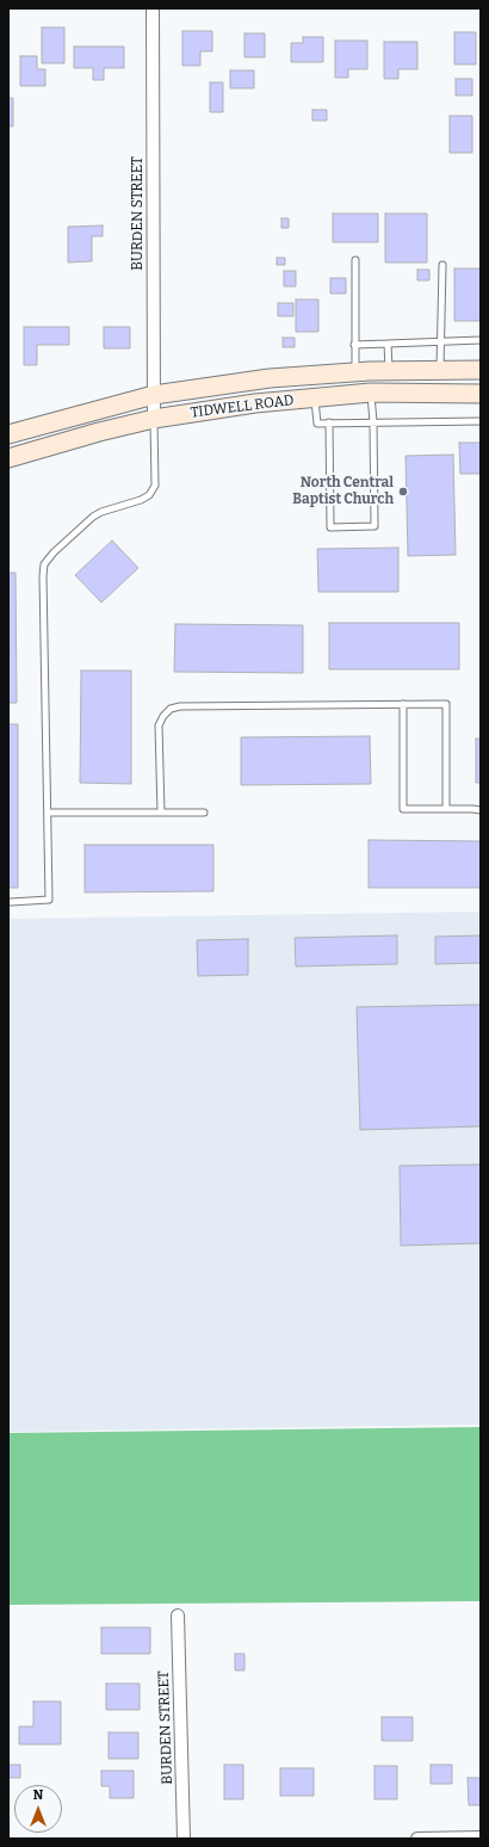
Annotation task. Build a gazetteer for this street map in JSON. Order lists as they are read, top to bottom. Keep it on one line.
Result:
{"streets":{"main road":["TIDWELL ROAD"],"street":["BURDEN STREET"]},"crossings":[["BURDEN STREET","TIDWELL ROAD"]],"places":["North Central Baptist Church"],"north":"top"}
